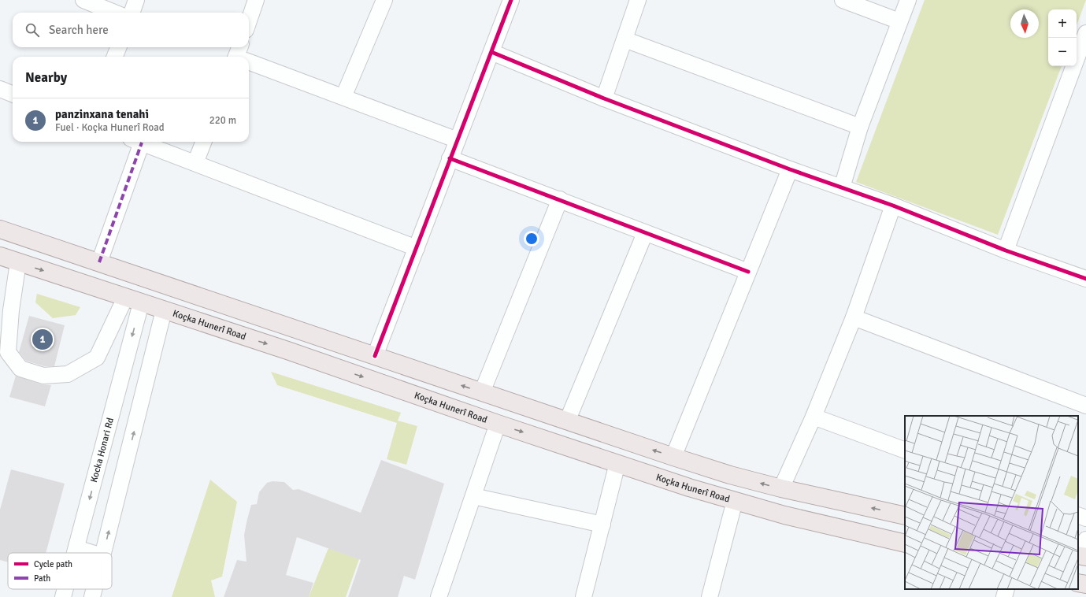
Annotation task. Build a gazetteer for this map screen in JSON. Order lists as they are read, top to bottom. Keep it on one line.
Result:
{"streets":{"main road":["Koçka Hunerî Road"],"street":["Kocka Honari Rd"]},"crossings":[["Koçka Hunerî Road","Kocka Honari Rd"]],"legend":["Cycle path","Path"],"north":"bottom","page":{"map_buttons":["+","−"],"search":"Search here","heading":"Nearby","list":[{"mark":"1","name":"panzinxana tenahi","note":"Fuel · Koçka Hunerî Road","value":"220 m"}],"pins":"1"}}
